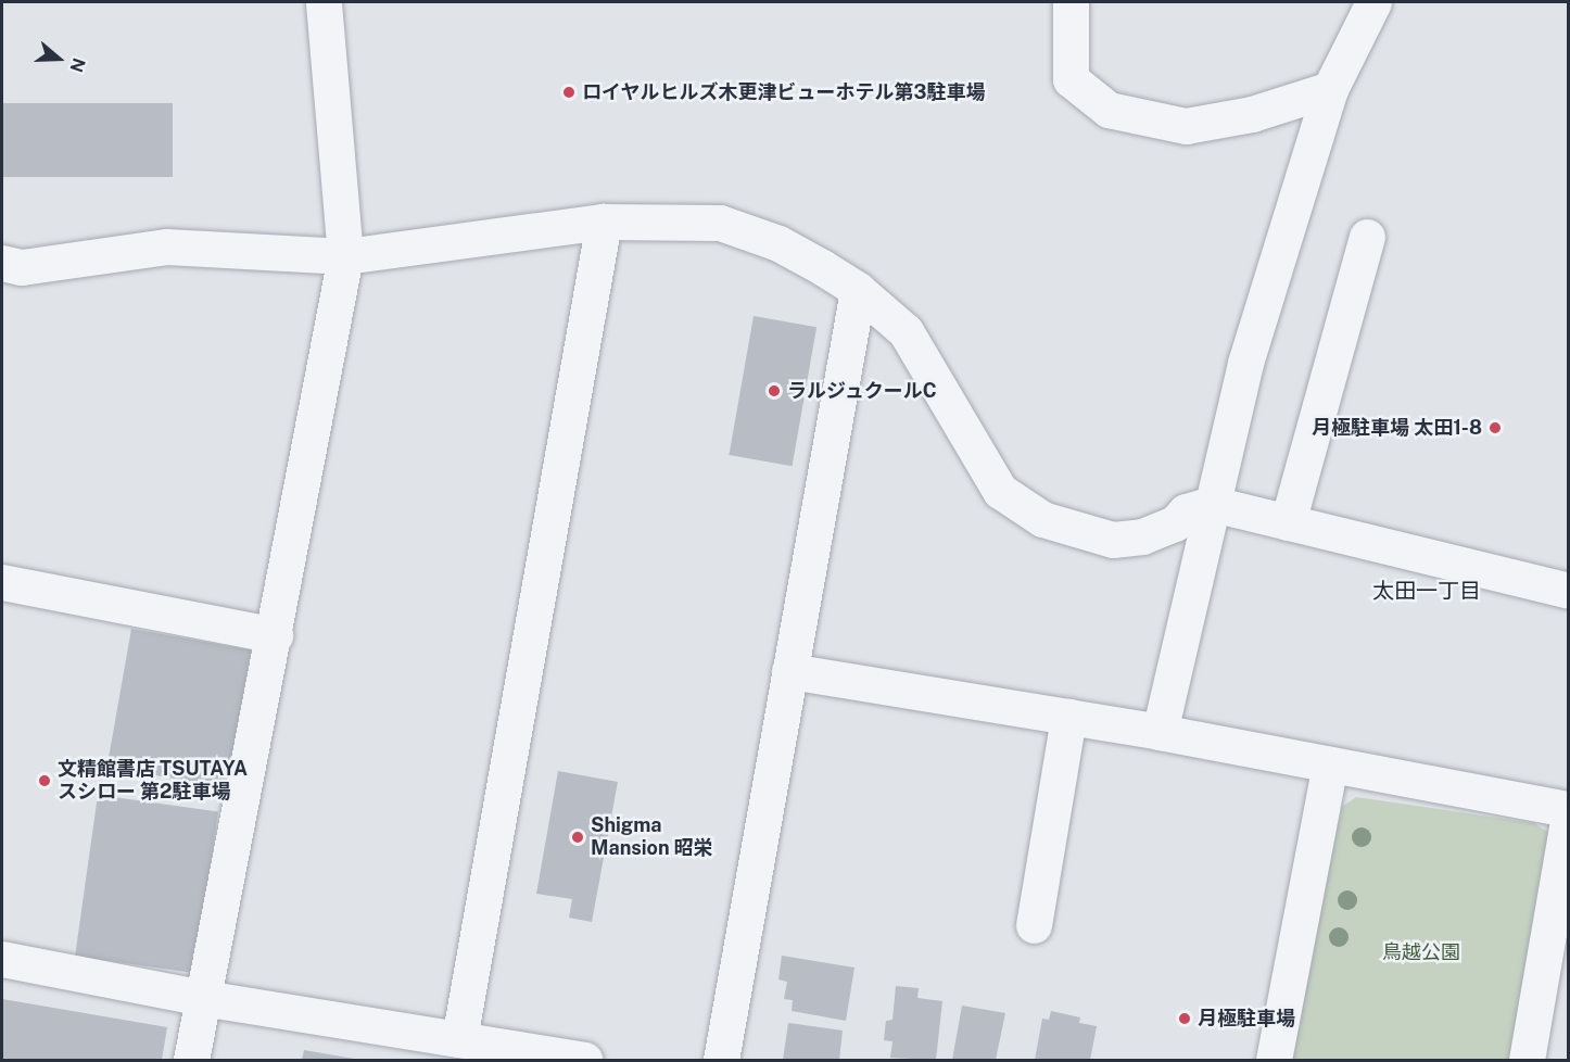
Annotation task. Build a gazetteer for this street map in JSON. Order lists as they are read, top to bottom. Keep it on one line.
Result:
{"districts":["太田一丁目"],"parks":["鳥越公園"],"places":["ロイヤルヒルズ木更津ビューホテル第3駐車場","ラルジュクールC","月極駐車場 太田1-8","文精館書店 TSUTAYA スシロー 第2駐車場","Shigma Mansion 昭栄","月極駐車場"],"north":"right"}
